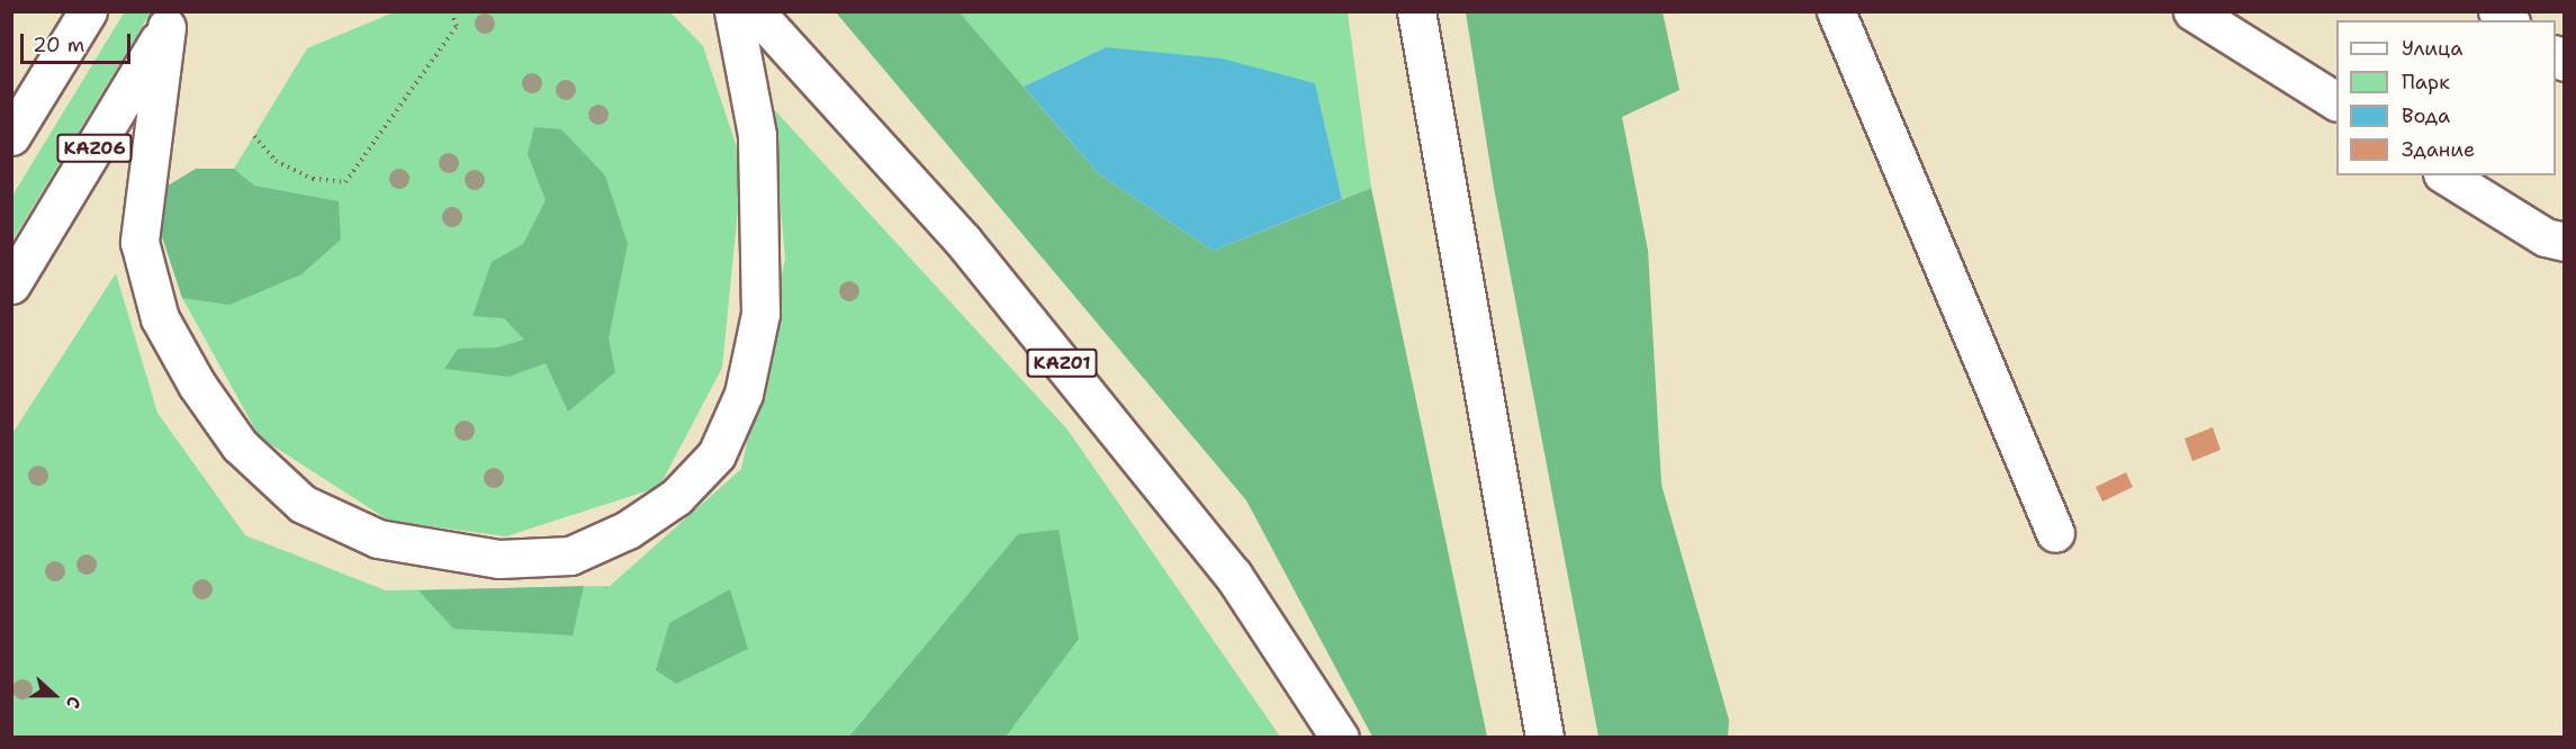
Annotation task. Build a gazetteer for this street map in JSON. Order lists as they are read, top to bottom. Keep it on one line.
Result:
{"streets":{"main road":["KАZ06","KАZ01"]},"legend":["Улица","Парк","Вода","Здание"],"scale_bar":"20 m","north":"right"}
